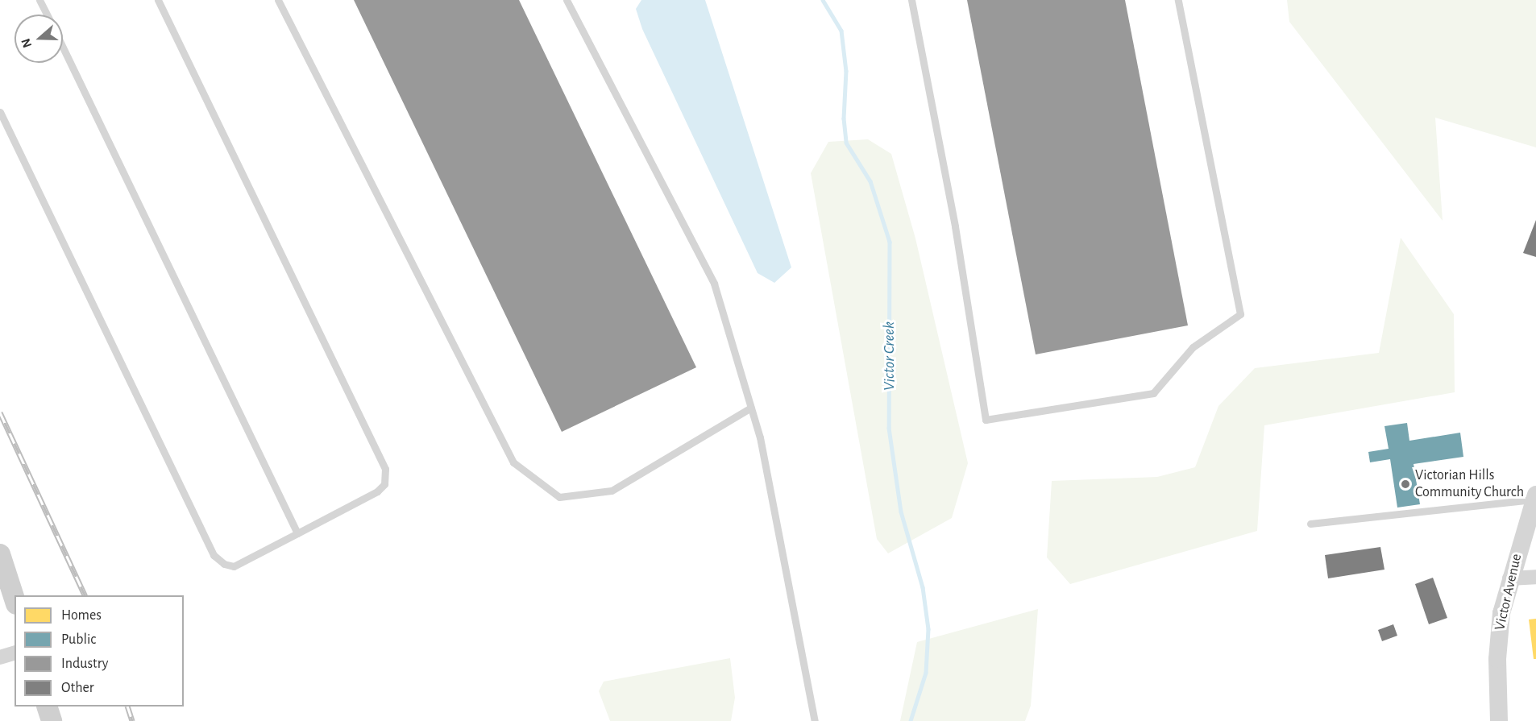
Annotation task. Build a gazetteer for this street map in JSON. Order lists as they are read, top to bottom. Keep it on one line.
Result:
{"streets":{"street":["Victor Avenue"]},"water":["Victor Creek"],"places":["Victorian Hills Community Church"],"legend":["Homes","Public","Industry","Other"],"north":"left"}
